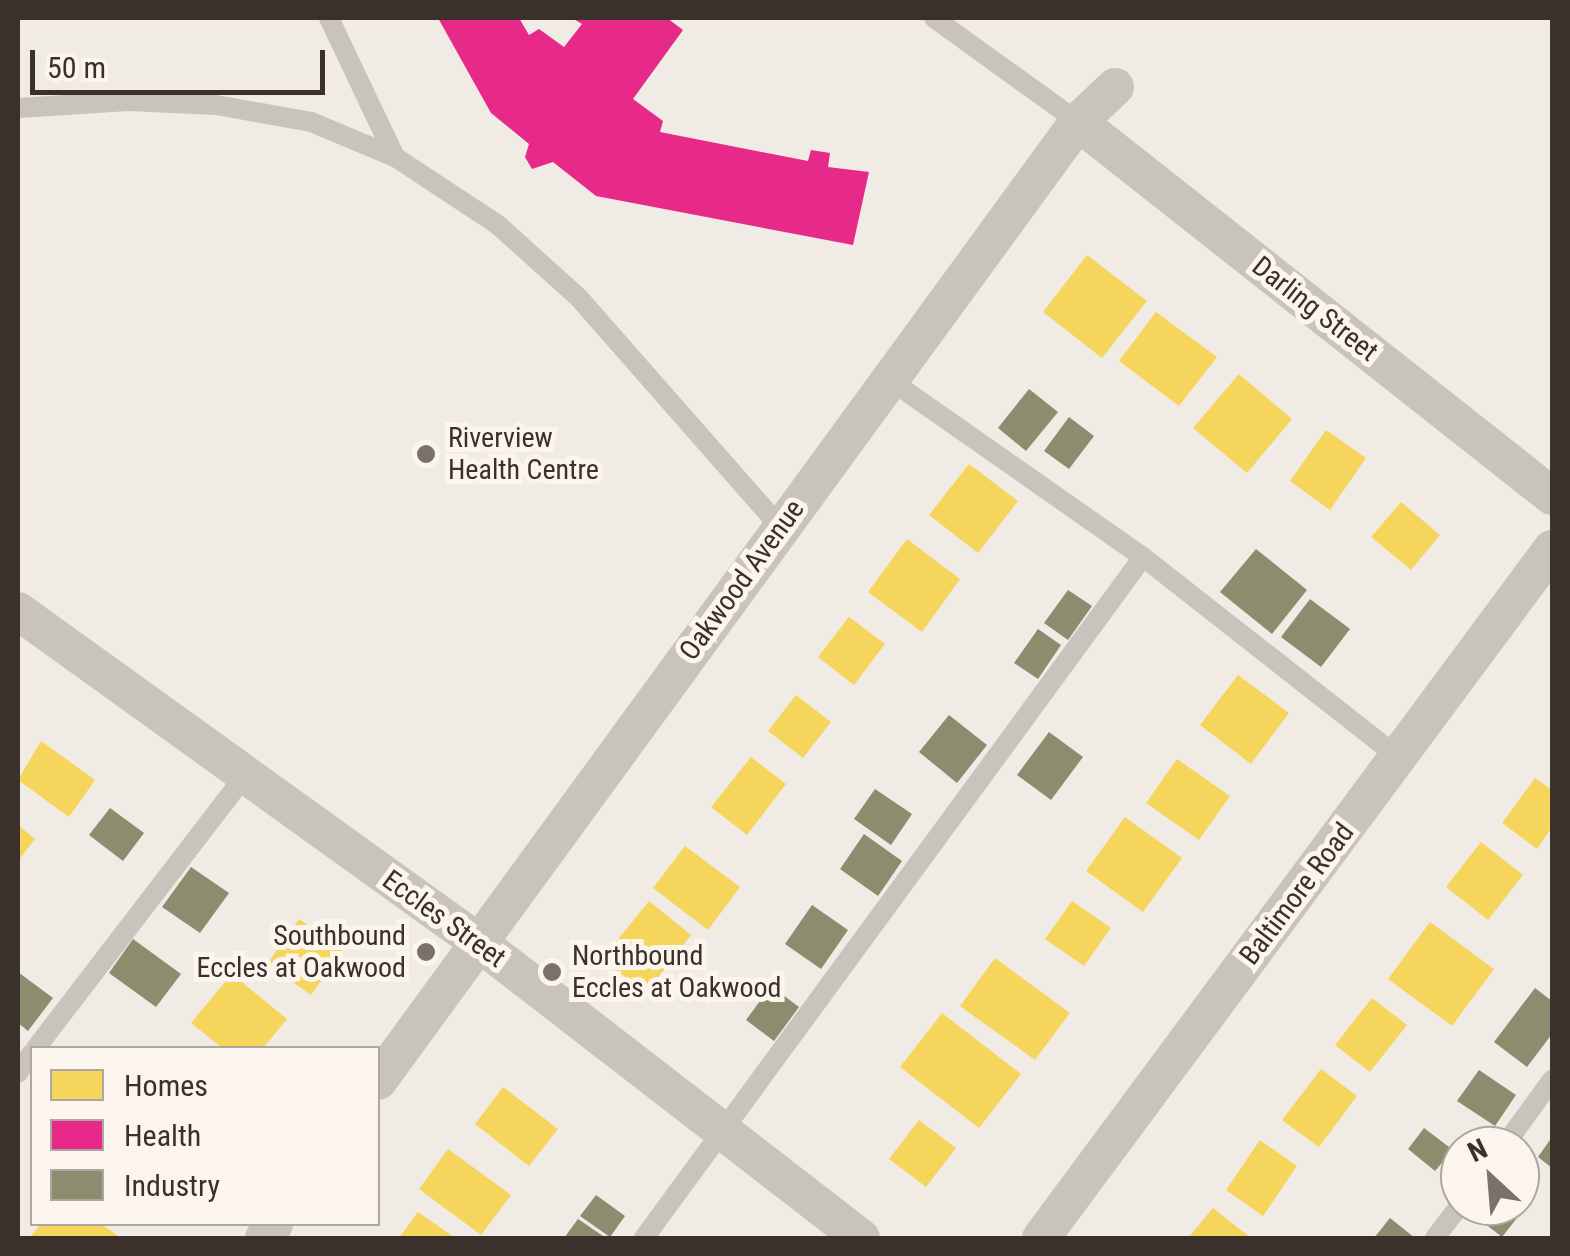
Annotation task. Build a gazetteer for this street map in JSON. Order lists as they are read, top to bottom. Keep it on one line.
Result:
{"streets":{"street":["Darling Street","Oakwood Avenue","Baltimore Road","Eccles Street"]},"crossings":[["Darling Street","Oakwood Avenue"],["Oakwood Avenue","Eccles Street"]],"places":["Riverview Health Centre","Southbound Eccles at Oakwood","Northbound Eccles at Oakwood"],"legend":["Homes","Health","Industry"],"scale_bar":"50 m","north":"top left"}
